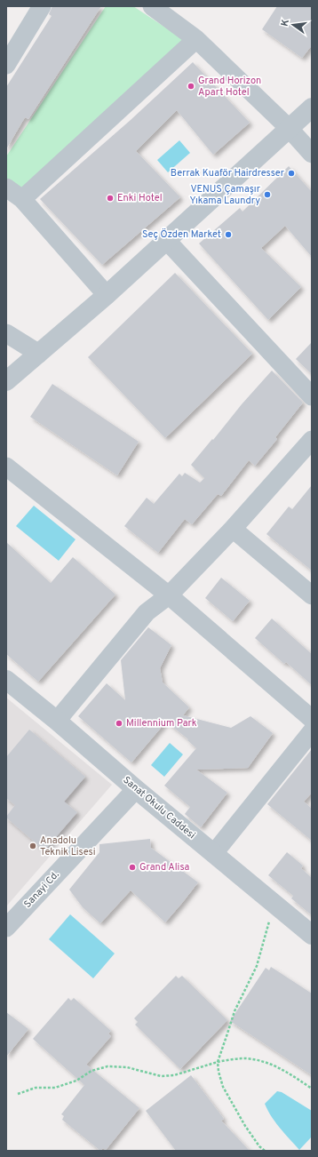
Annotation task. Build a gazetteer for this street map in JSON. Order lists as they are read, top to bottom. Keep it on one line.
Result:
{"streets":{"street":["Sanat Okulu Caddesi","Sanayi Cd."]},"crossings":[["Sanat Okulu Caddesi","Sanayi Cd."]],"places":["Grand Horizon Apart Hotel","Berrak Kuaför Hairdresser","VENUS Çamaşır Yıkama Laundry","Enki Hotel","Seç Özden Market","Millennium Park","Anadolu Teknik Lisesi","Grand Alisa"],"north":"left"}
